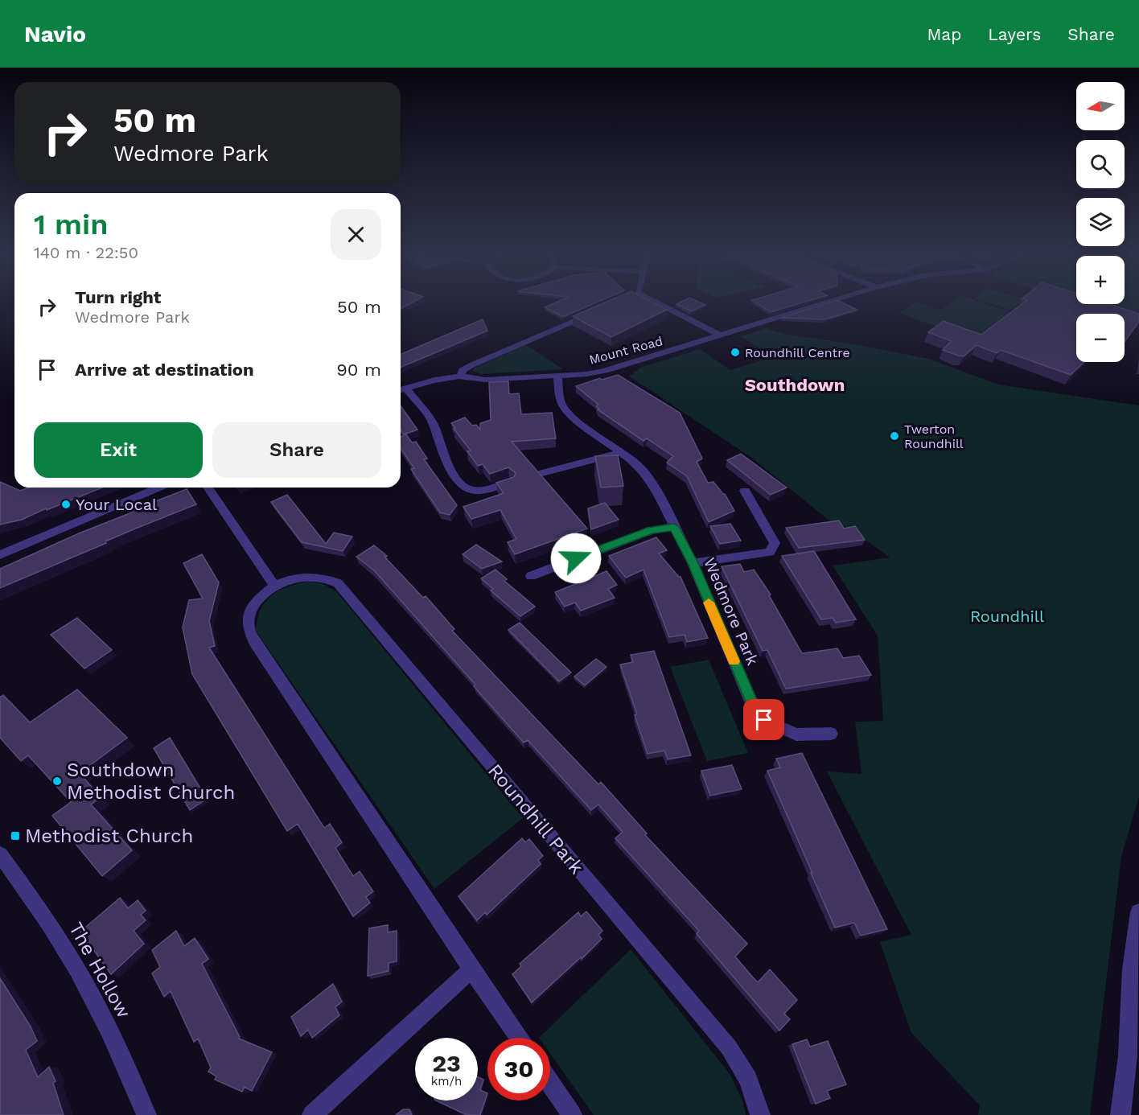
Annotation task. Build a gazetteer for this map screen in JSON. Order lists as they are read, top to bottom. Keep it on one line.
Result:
{"streets":{"street":["Mount Road","Wedmore Park","Roundhill Park","The Hollow"]},"crossings":[["Mount Road","Wedmore Park"]],"districts":["Southdown"],"parks":["Roundhill"],"places":{"other":["Roundhill Centre","Twerton Roundhill","Your Local","Southdown Methodist Church"],"transit":["Methodist Church"]},"north":"left","page":{"header":"Navio","nav":["Map","Layers","Share"],"map_buttons":["+","−"],"turn":["50 m","Wedmore Park"],"heading":["1 min","140 m · 22:50"],"list":[{"name":"Turn right","note":"Wedmore Park","value":"50 m"},{"name":"Arrive at destination","value":"90 m"}],"buttons":["Exit","Share"],"speed":"23 km/h","limit":"30"}}
